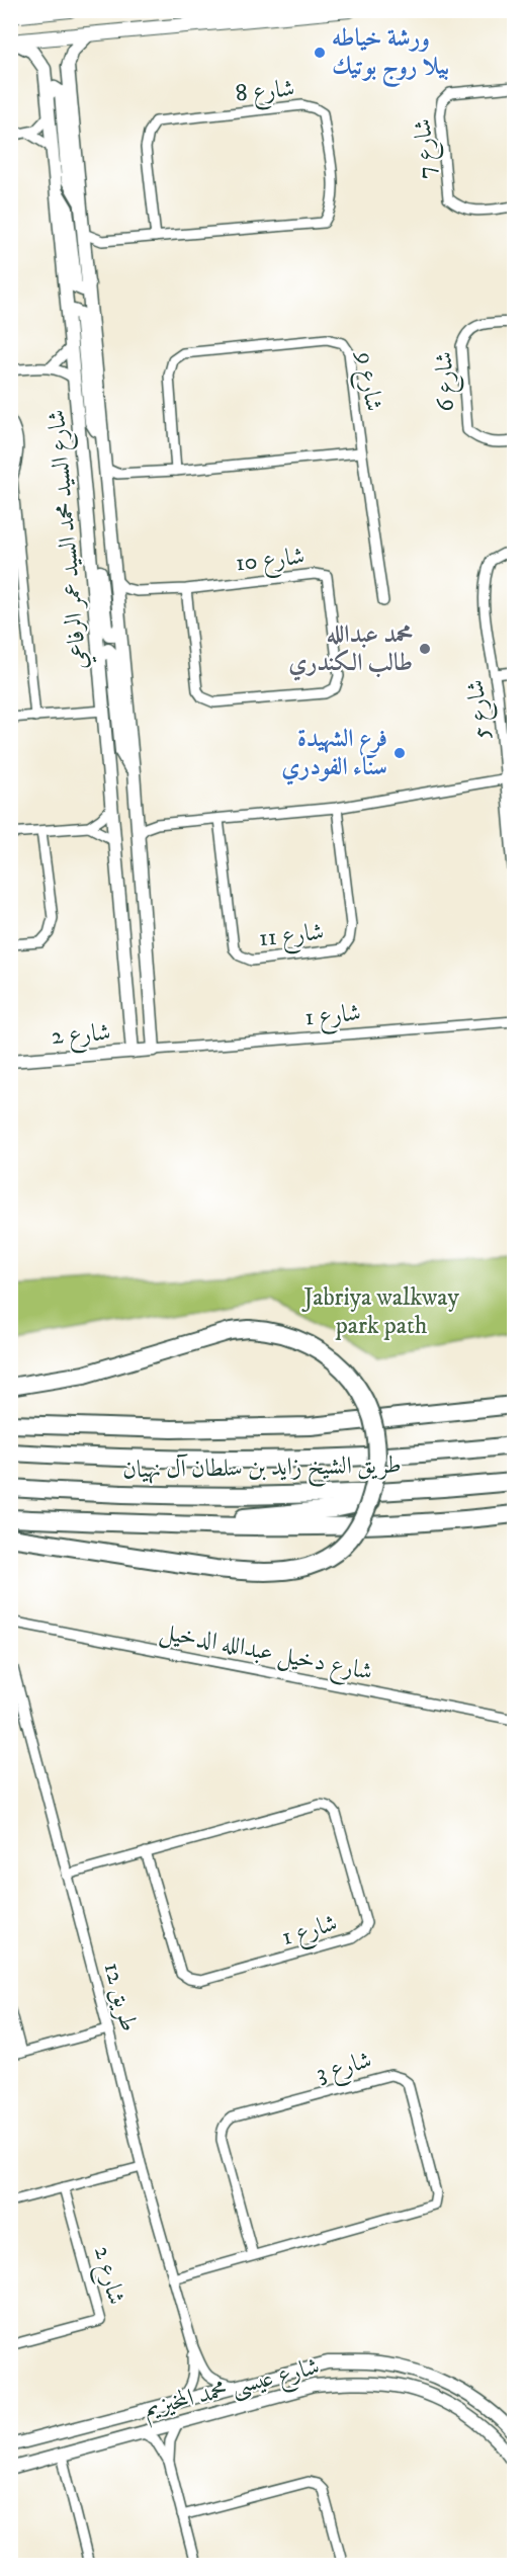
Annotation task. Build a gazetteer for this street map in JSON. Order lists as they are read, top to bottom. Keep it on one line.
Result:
{"streets":{"highway":["طريق الشيخ زايد بن سلطان آل نهيان"],"street":["شارع 8","شارع 7","شارع 9","شارع 6","شارع السيد محمد السيد عمر الرفاعي","شارع 10","شارع 5","شارع 11","شارع 1","شارع 2","شارع دخيل عبدالله الدخيل","طريق 12","شارع 3","شارع عيسى محمد المخيزيم"]},"crossings":[["شارع 8","شارع السيد محمد السيد عمر الرفاعي"],["شارع السيد محمد السيد عمر الرفاعي","شارع 1"],["شارع السيد محمد السيد عمر الرفاعي","شارع 2"],["شارع 1","شارع 2"],["شارع 1","طريق 12"],["طريق 12","شارع 3"],["طريق 12","شارع عيسى محمد المخيزيم"]],"parks":["Jabriya walkway park path"],"places":["ورشة خياطه بيلا روج بوتيك","محمد عبدالله طالب الكندري","فرع الشهيدة سناء الفودري"]}
